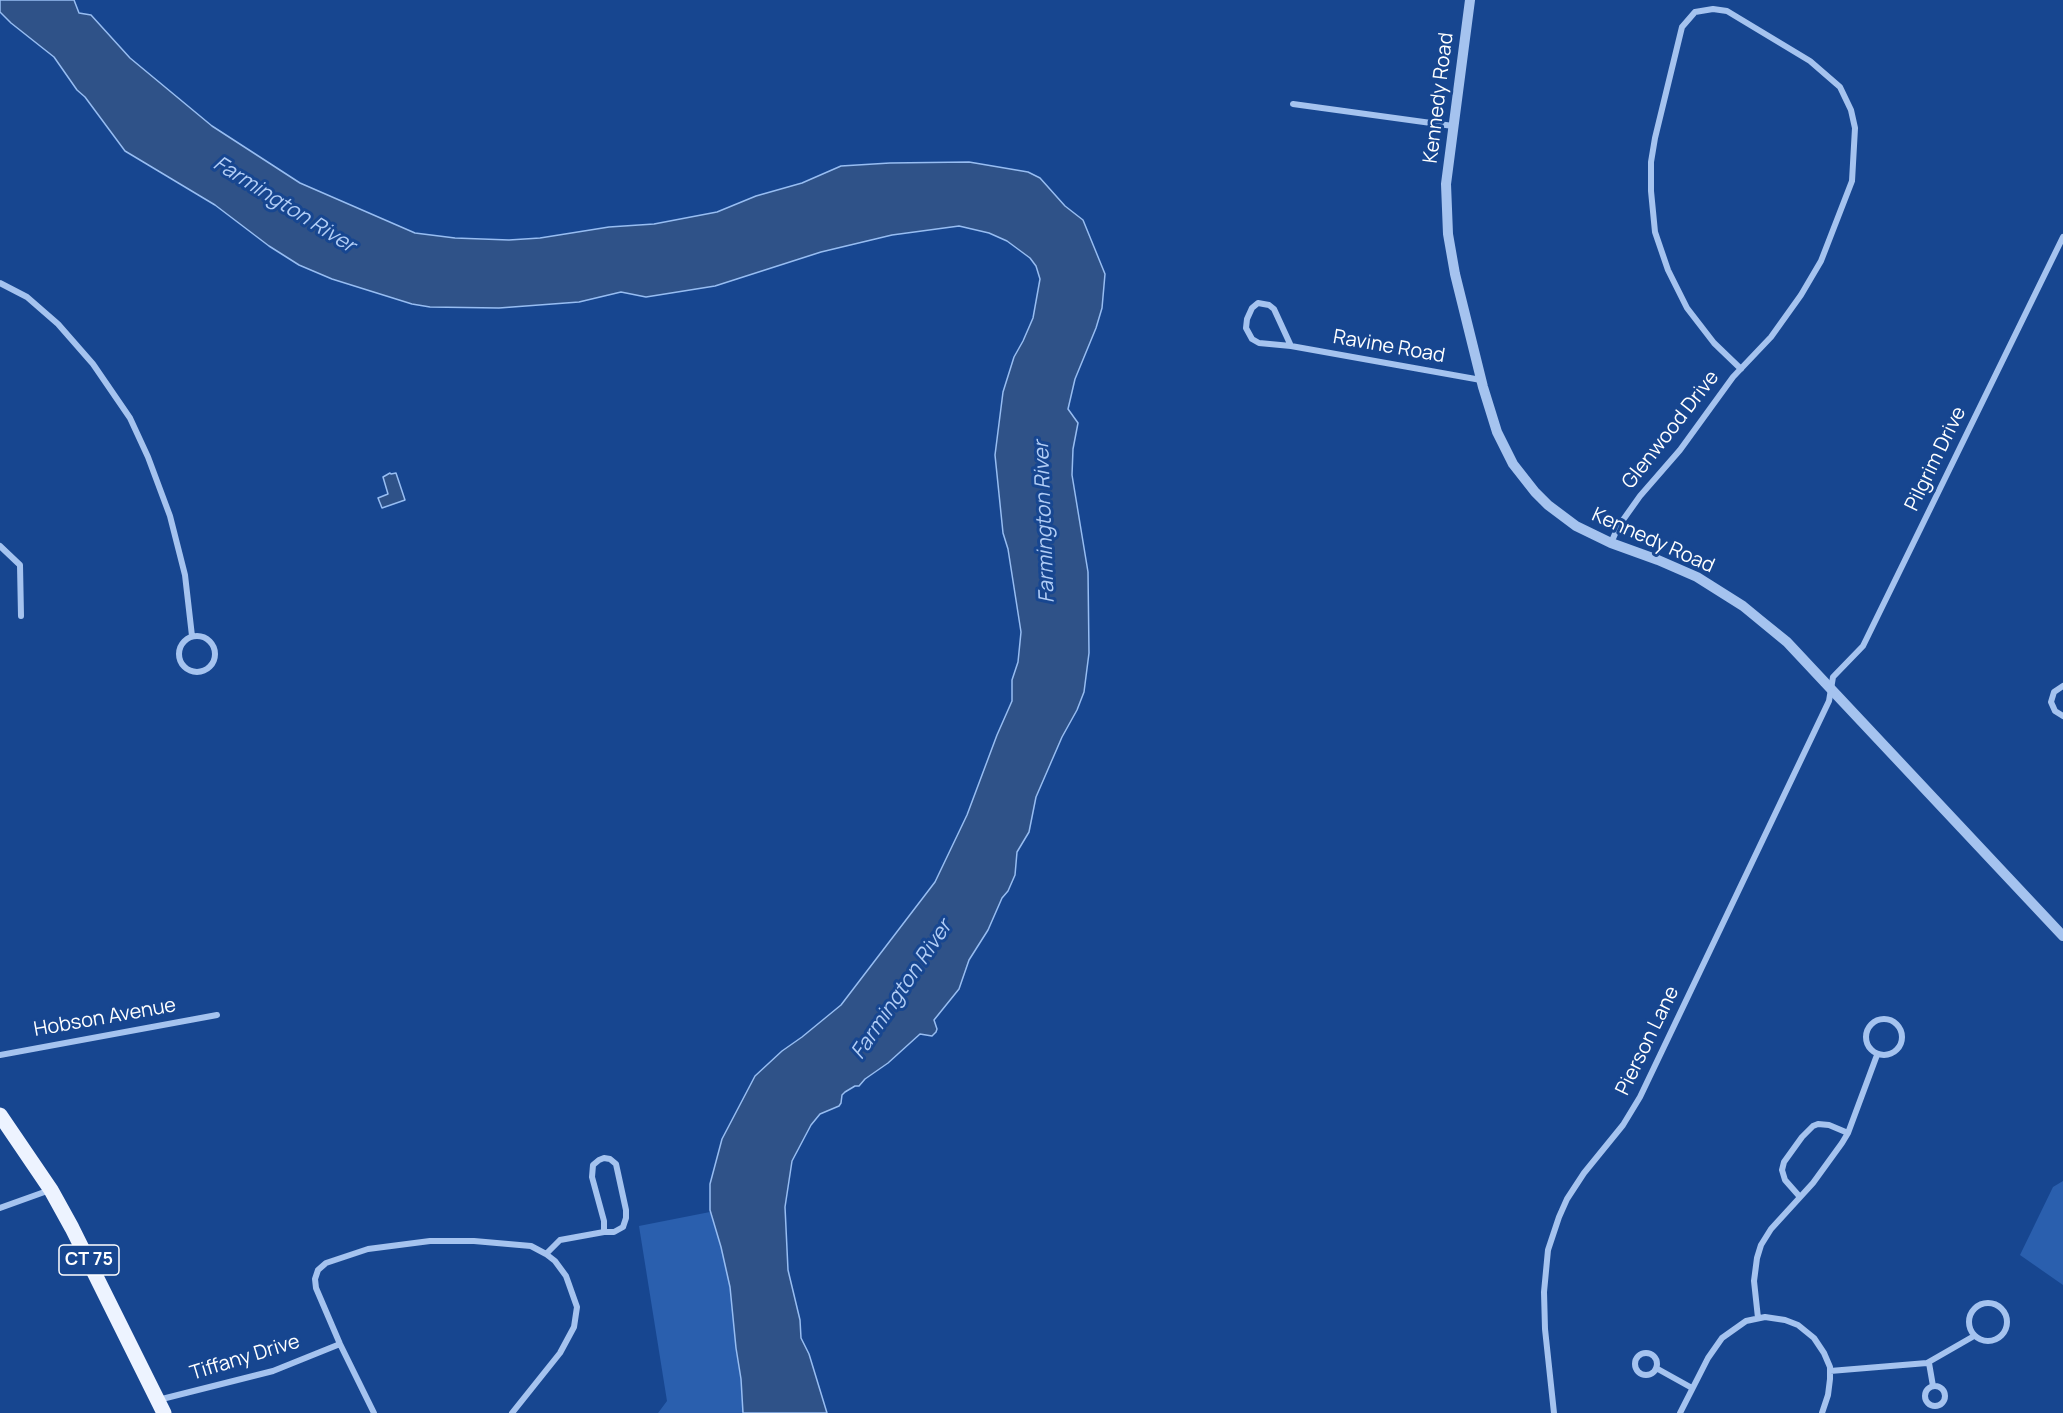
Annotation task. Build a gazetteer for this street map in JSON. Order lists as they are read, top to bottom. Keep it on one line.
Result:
{"streets":{"main road":["CT 75"],"street":["Kennedy Road","Ravine Road","Glenwood Drive","Pilgrim Drive","Hobson Avenue","Pierson Lane","Tiffany Drive"]},"crossings":[["Kennedy Road","Ravine Road"],["Kennedy Road","Glenwood Drive"],["Kennedy Road","Pilgrim Drive"],["Kennedy Road","Pierson Lane"],["Pilgrim Drive","Pierson Lane"],["CT 75","Tiffany Drive"]],"water":["Farmington River"]}
